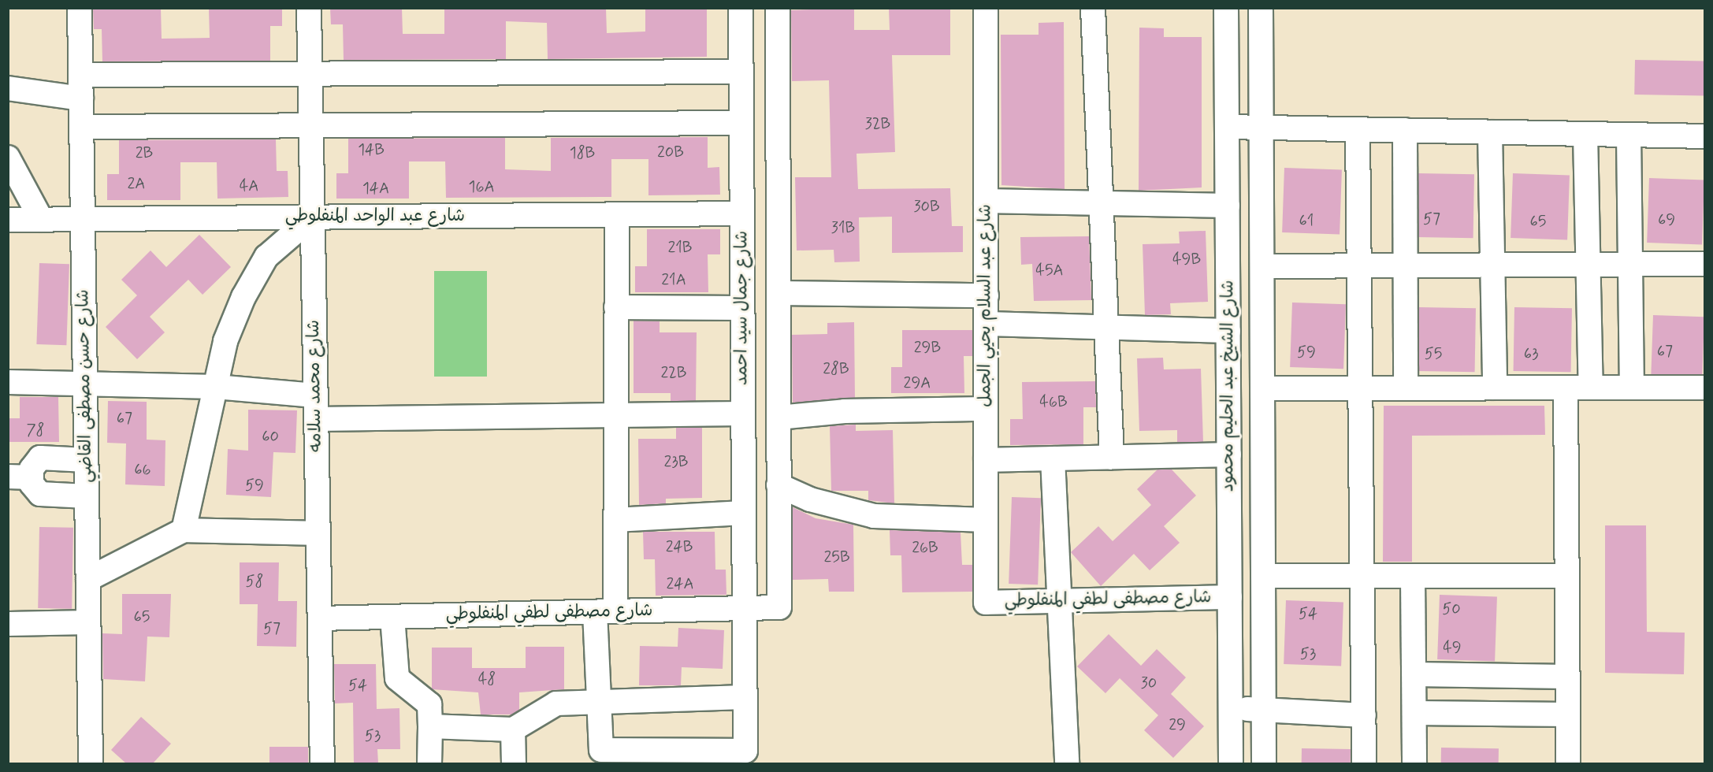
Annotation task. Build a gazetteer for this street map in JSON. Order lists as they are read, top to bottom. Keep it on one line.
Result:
{"streets":{"street":["شارع عبد الواحد المنفلوطي","شارع عبد السلام يحيي الجمل","شارع جمال سيد احمد","شارع حسن مصطفى القاضي","شارع محمد سلامه","شارع الشيخ عبد الحليم محمود","شارع مصطفى لطفي المنفلوطي"]},"crossings":[["شارع عبد الواحد المنفلوطي","شارع جمال سيد احمد"],["شارع عبد الواحد المنفلوطي","شارع حسن مصطفى القاضي"],["شارع عبد الواحد المنفلوطي","شارع محمد سلامه"],["شارع عبد السلام يحيي الجمل","شارع مصطفى لطفي المنفلوطي"],["شارع جمال سيد احمد","شارع مصطفى لطفي المنفلوطي"],["شارع محمد سلامه","شارع مصطفى لطفي المنفلوطي"],["شارع الشيخ عبد الحليم محمود","شارع مصطفى لطفي المنفلوطي"]],"house_numbers":["32B","14B","20B","2B","18B","2A","4A","16A","14A","30B","57","69","61","65","31B","21B","49B","45A","21A","29B","67","59","55","63","28B","22B","29A","46B","67","78","60","23B","66","59","24B","26B","25B","58","24A","50","54","65","57","49","53","48","30","54","29","53"]}
